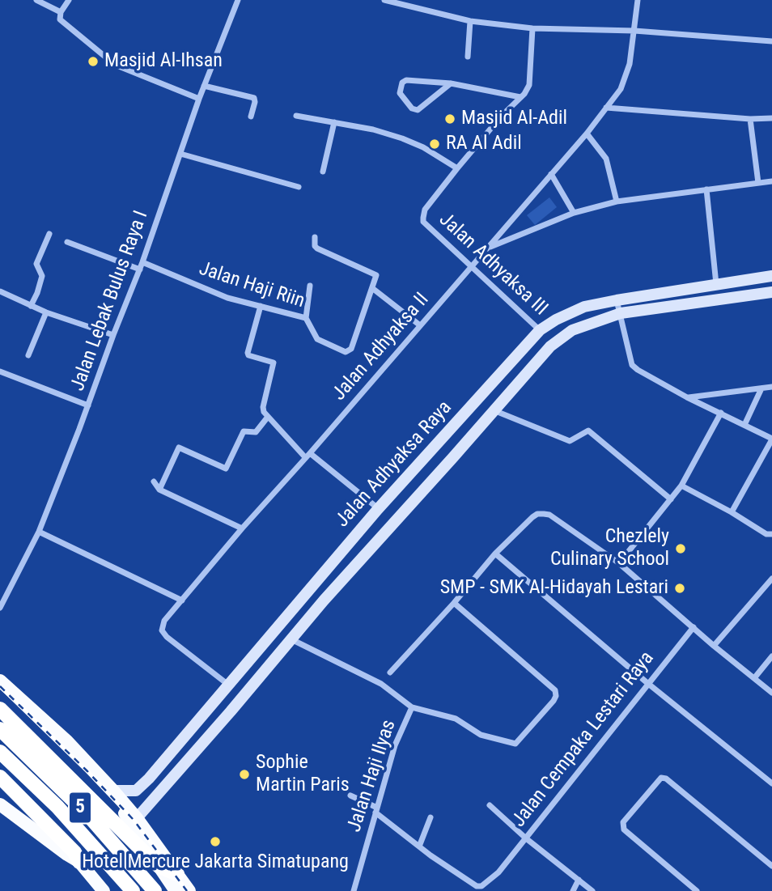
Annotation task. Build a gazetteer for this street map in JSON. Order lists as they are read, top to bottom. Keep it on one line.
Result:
{"streets":{"highway":["5"],"main road":["Jalan Adhyaksa Raya"],"street":["Jalan Adhyaksa III","Jalan Haji Riin","Jalan Lebak Bulus Raya I","Jalan Adhyaksa II","Jalan Cempaka Lestari Raya","Jalan Haji Ilyas"]},"crossings":[["Jalan Adhyaksa III","Jalan Adhyaksa II"],["Jalan Adhyaksa III","Jalan Adhyaksa Raya"],["Jalan Haji Riin","Jalan Lebak Bulus Raya I"],["Jalan Adhyaksa II","Jalan Adhyaksa Raya"],["Jalan Adhyaksa Raya","Jalan Haji Ilyas"]],"places":["Masjid Al-Ihsan","Masjid Al-Adil","RA Al Adil","Chezlely Culinary School","SMP - SMK Al-Hidayah Lestari","Sophie Martin Paris","Hotel Mercure Jakarta Simatupang"]}
